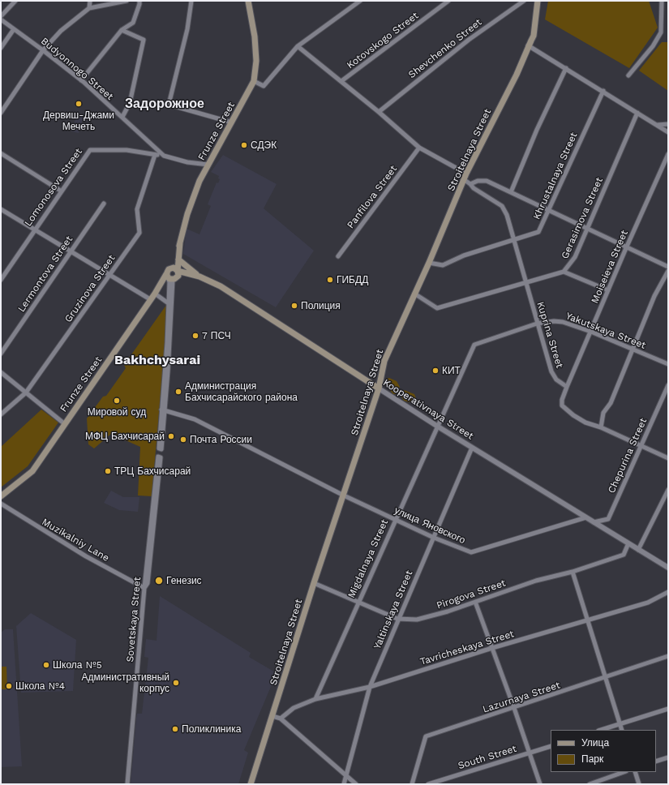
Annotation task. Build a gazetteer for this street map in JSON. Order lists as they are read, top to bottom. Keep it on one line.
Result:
{"streets":{"main road":["Frunze Street","Stroitelnaya Street","Kooperativnaya Street"],"street":["Kotovskogo Street","Shevchenko Street","Budyonnogo Street","Khrustalnaya Street","Lomonosova Street","Panfilova Street","Gerasimova Street","Moiseieva Street","Lermontova Street","Gruzinova Street","Yakutskaya Street","Kuprina Street","Chepurina Street","улица Яновского","Muzikalniy Lane","Migdalnaya Street","Pirogova Street","Yaltinskaya Street","Sovetskaya Street","Tavricheskaya Street","Lazurnaya Street","South Street"]},"crossings":[["Budyonnogo Street","Frunze Street"],["Budyonnogo Street","Lomonosova Street"],["Frunze Street","Kooperativnaya Street"],["Stroitelnaya Street","Khrustalnaya Street"],["Stroitelnaya Street","Gerasimova Street"],["Stroitelnaya Street","Kuprina Street"],["Stroitelnaya Street","Kooperativnaya Street"],["Stroitelnaya Street","улица Яновского"],["Stroitelnaya Street","Pirogova Street"],["Khrustalnaya Street","Kuprina Street"],["Lomonosova Street","Gruzinova Street"],["Gerasimova Street","Kuprina Street"],["Moiseieva Street","Yakutskaya Street"],["Moiseieva Street","Kuprina Street"],["Yakutskaya Street","Kuprina Street"],["Yakutskaya Street","Kooperativnaya Street"],["Yakutskaya Street","Migdalnaya Street"],["Kooperativnaya Street","Chepurina Street"],["Kooperativnaya Street","улица Яновского"],["Kooperativnaya Street","Migdalnaya Street"],["Kooperativnaya Street","Pirogova Street"],["Kooperativnaya Street","Yaltinskaya Street"],["улица Яновского","Migdalnaya Street"],["улица Яновского","Yaltinskaya Street"],["Muzikalniy Lane","Sovetskaya Street"],["Migdalnaya Street","Pirogova Street"],["Migdalnaya Street","Tavricheskaya Street"],["Pirogova Street","Yaltinskaya Street"],["Yaltinskaya Street","Tavricheskaya Street"]],"districts":["Задорожное","Bakhchysarai"],"places":["Дервиш-Джами Мечеть","СДЭК","ГИБДД","Полиция","7 ПСЧ","КИТ","Администрация Бахчисарайского района","Мировой суд","МФЦ Бахчисарай","Почта России","ТРЦ Бахчисарай","Генезис","Школа №5","Административный корпус","Школа №4","Поликлиника"],"legend":["Улица","Парк"]}
